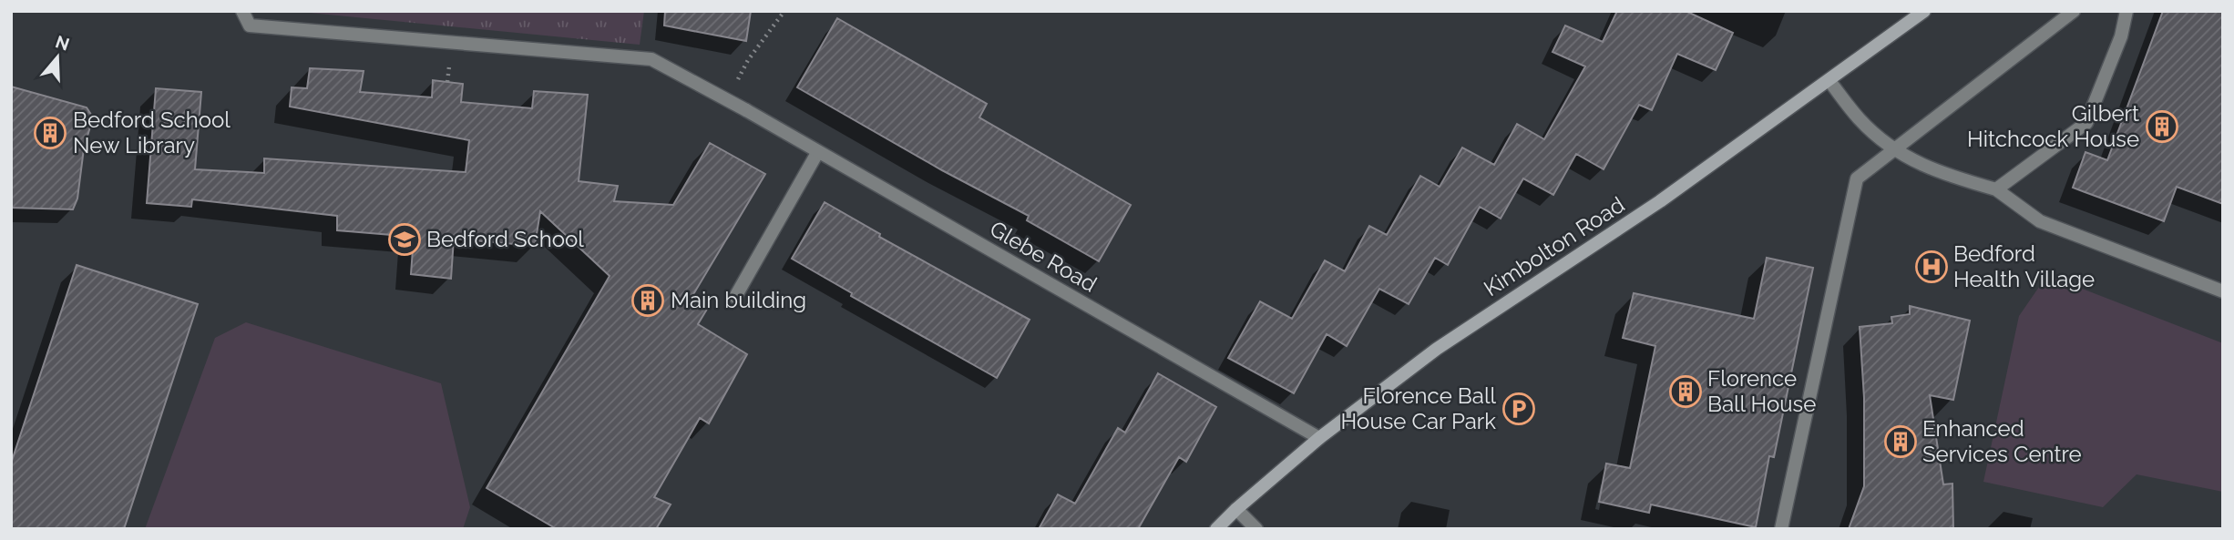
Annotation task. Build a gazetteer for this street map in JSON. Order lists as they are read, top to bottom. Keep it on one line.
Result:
{"streets":{"main road":["Kimbolton Road"],"street":["Glebe Road"]},"crossings":[["Kimbolton Road","Glebe Road"]],"places":{"building":["Gilbert Hitchcock House","Bedford School New Library","Main building","Florence Ball House","Enhanced Services Centre"],"school or university":["Bedford School"],"hospital":["Bedford Health Village"],"parking":["Florence Ball House Car Park"]},"north":"top"}
